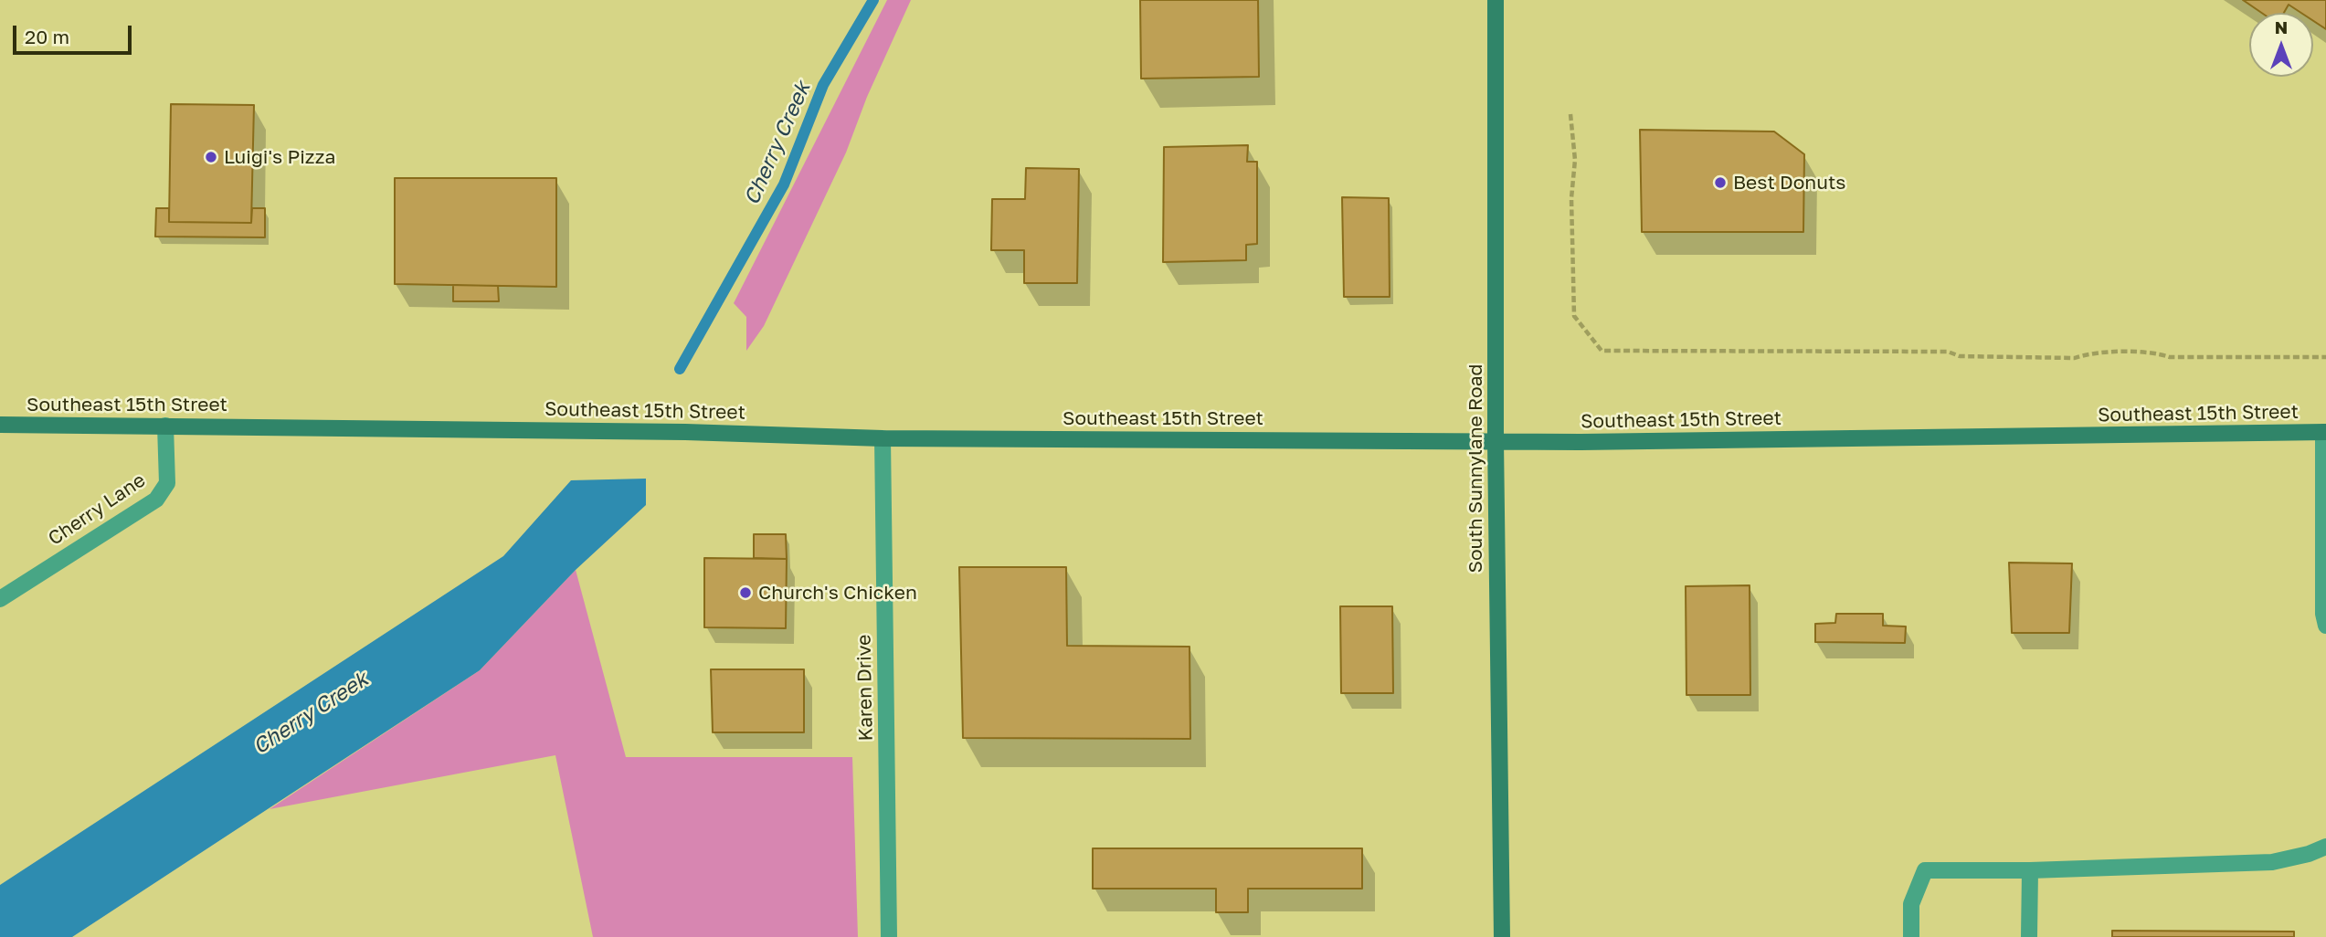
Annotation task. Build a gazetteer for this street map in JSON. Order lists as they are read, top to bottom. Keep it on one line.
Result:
{"streets":{"main road":["Southeast 15th Street","South Sunnylane Road"],"street":["Cherry Lane","Karen Drive"]},"crossings":[["Southeast 15th Street","South Sunnylane Road"],["Southeast 15th Street","Cherry Lane"],["Southeast 15th Street","Karen Drive"]],"water":["Cherry Creek"],"places":["Luigi's Pizza","Best Donuts","Church's Chicken"],"scale_bar":"20 m","north":"top"}
